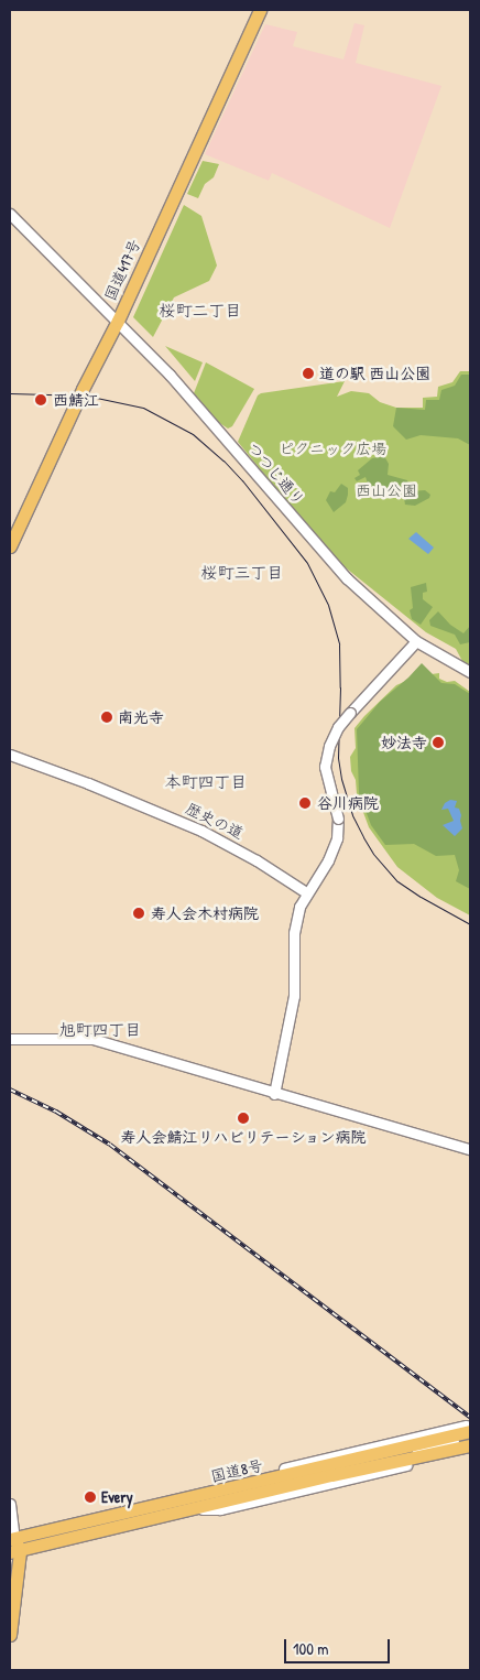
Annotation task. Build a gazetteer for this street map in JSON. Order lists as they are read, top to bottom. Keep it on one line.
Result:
{"streets":{"main road":["国道417号","国道8号"],"street":["つつじ通り","歴史の道"]},"crossings":[["国道417号","つつじ通り"]],"districts":["桜町二丁目","桜町三丁目","本町四丁目","旭町四丁目"],"parks":["ピクニック広場","西山公園"],"places":["道の駅 西山公園","西鯖江","南光寺","妙法寺","谷川病院","寿人会木村病院","寿人会鯖江リハビリテーション病院","Every"],"scale_bar":"100 m"}
